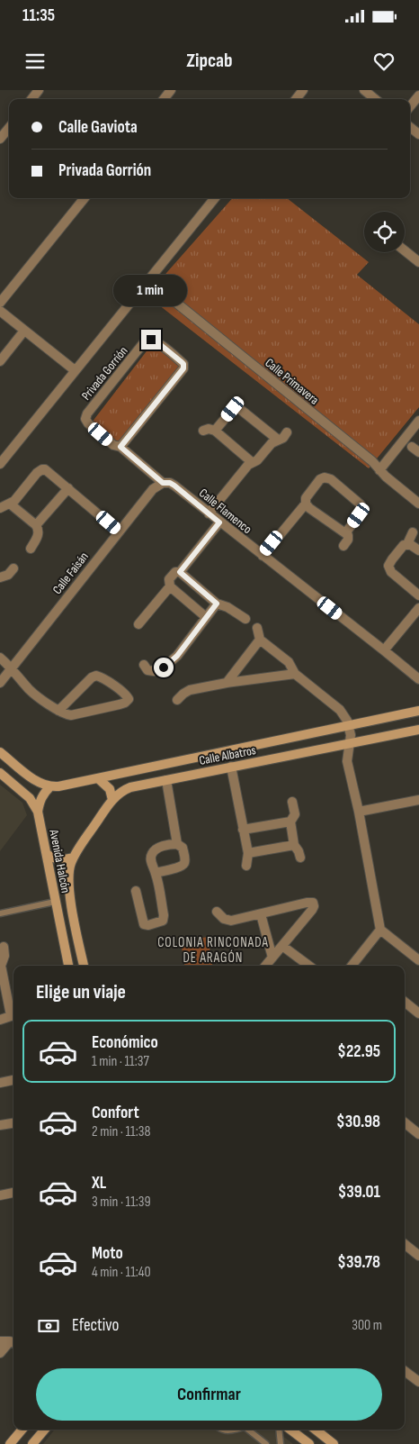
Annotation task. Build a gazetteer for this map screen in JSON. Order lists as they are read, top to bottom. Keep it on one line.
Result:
{"streets":{"street":["Privada Gorrión","Calle Primavera","Calle Flamenco","Calle Faisán","Calle Albatros","Avenida Halcón"]},"crossings":[["Privada Gorrión","Calle Flamenco"],["Privada Gorrión","Calle Faisán"],["Calle Flamenco","Calle Faisán"],["Calle Albatros","Avenida Halcón"]],"districts":["COLONIA RINCONADA DE ARAGÓN"],"page":{"status":"11:35","header":"Zipcab","banner":["Calle Gaviota","Privada Gorrión"],"bubble":"1 min","heading":"Elige un viaje","list":[{"name":"Económico","note":"1 min · 11:37","value":"$22.95"},{"name":"Confort","note":"2 min · 11:38","value":"$30.98"},{"name":"XL","note":"3 min · 11:39","value":"$39.01"},{"name":"Moto","note":"4 min · 11:40","value":"$39.78"}],"pay":["Efectivo","300 m"],"buttons":"Confirmar"}}
